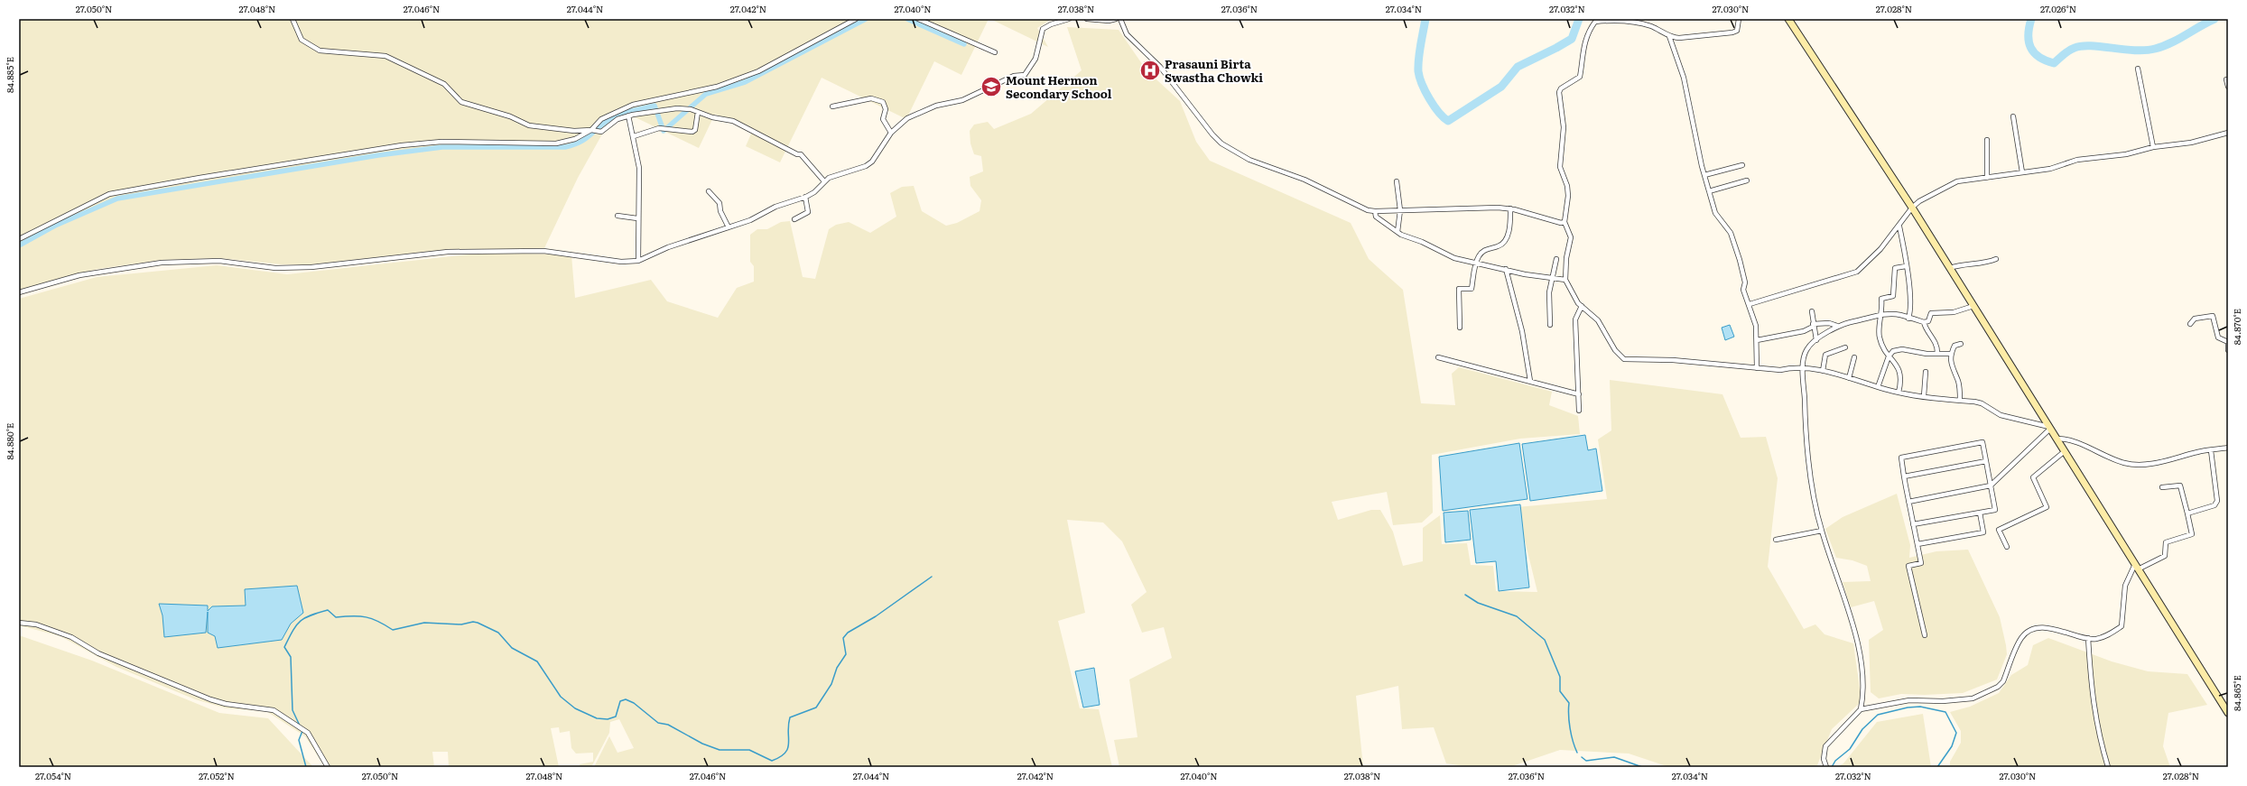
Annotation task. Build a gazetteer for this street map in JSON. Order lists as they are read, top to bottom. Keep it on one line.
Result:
{"places":{"hospital":["Prasauni Birta Swastha Chowki"],"school or university":["Mount Hermon Secondary School"]},"coordinates":["27.050°N","27.048°N","27.046°N","27.044°N","27.042°N","27.040°N","27.038°N","27.036°N","27.034°N","27.032°N","27.030°N","27.028°N","27.026°N","84.885°E","84.870°E","84.880°E","84.865°E","27.054°N","27.052°N"]}
